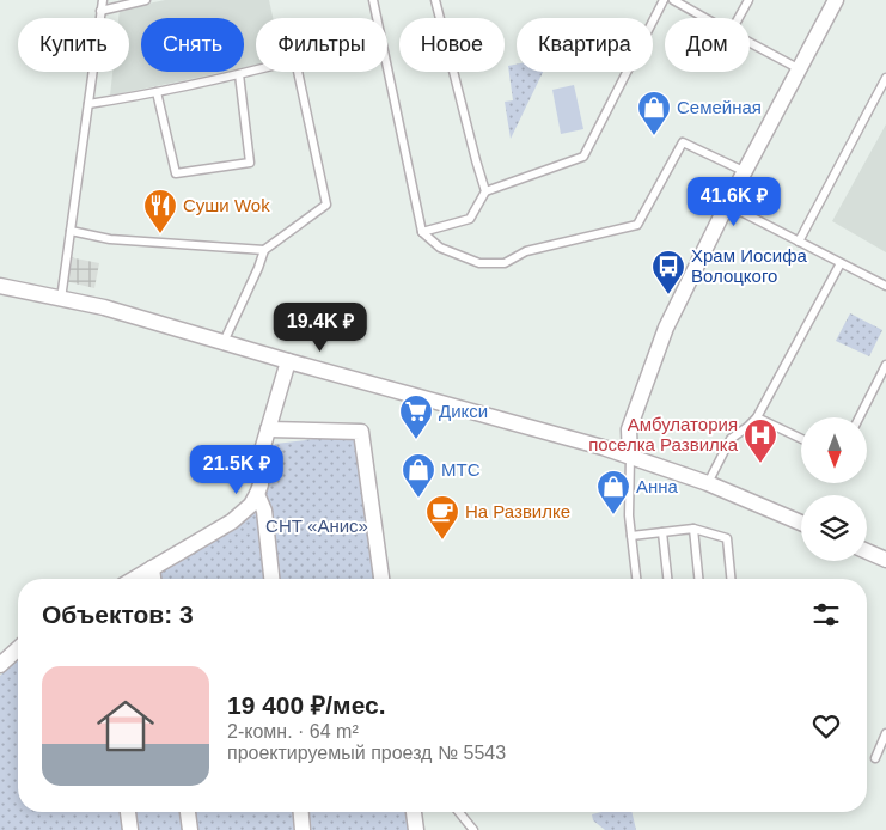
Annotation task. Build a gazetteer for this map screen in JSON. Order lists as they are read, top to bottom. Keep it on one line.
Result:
{"parks":["СНТ «Анис»"],"places":{"shop":["Семейная","МТС","Анна"],"restaurant":["Суши Wok"],"bus stop":["Храм Иосифа Волоцкого"],"supermarket":["Дикси"],"hospital":["Амбулатория поселка Развилка"],"cafe":["На Развилке"]},"north":"bottom","page":{"chip":["Купить","Снять","Фильтры","Новое","Квартира","Дом"],"price":["41.6K ₽","19.4K ₽","21.5K ₽"],"heading":"Объектов: 3","list":[{"name":"19 400 ₽/мес.","note":"2-комн. · 64 m² · проектируемый проезд № 5543"}]}}
